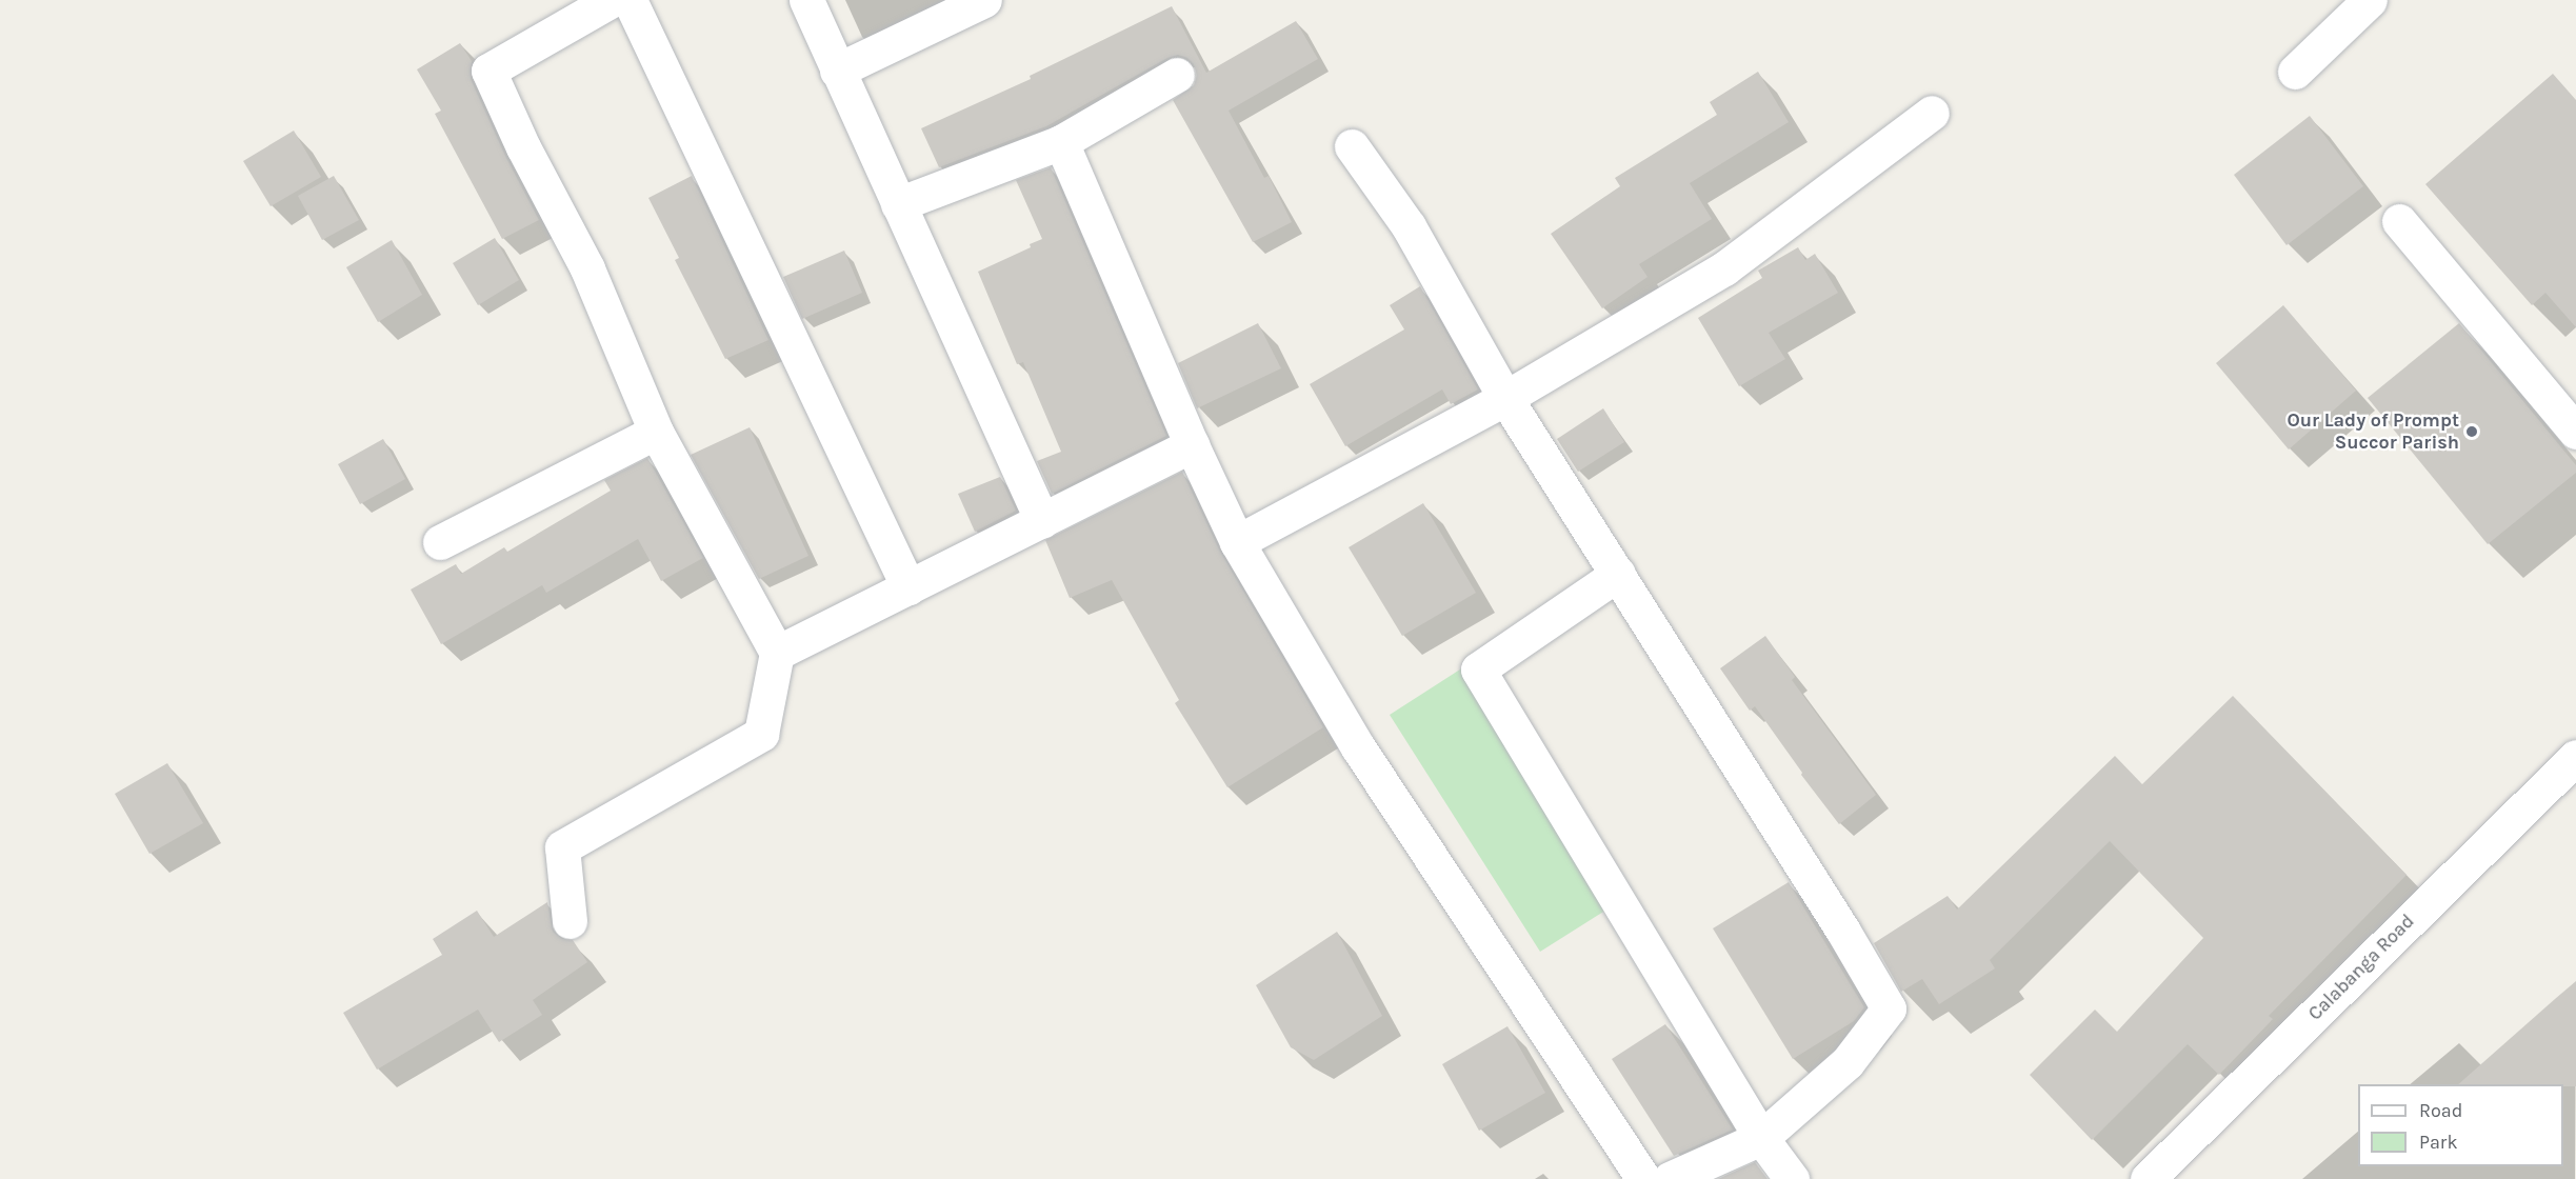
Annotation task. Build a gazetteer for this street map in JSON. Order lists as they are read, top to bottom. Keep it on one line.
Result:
{"streets":{"street":["Calabanga Road"]},"places":["Our Lady of Prompt Succor Parish"],"legend":["Road","Park"]}
